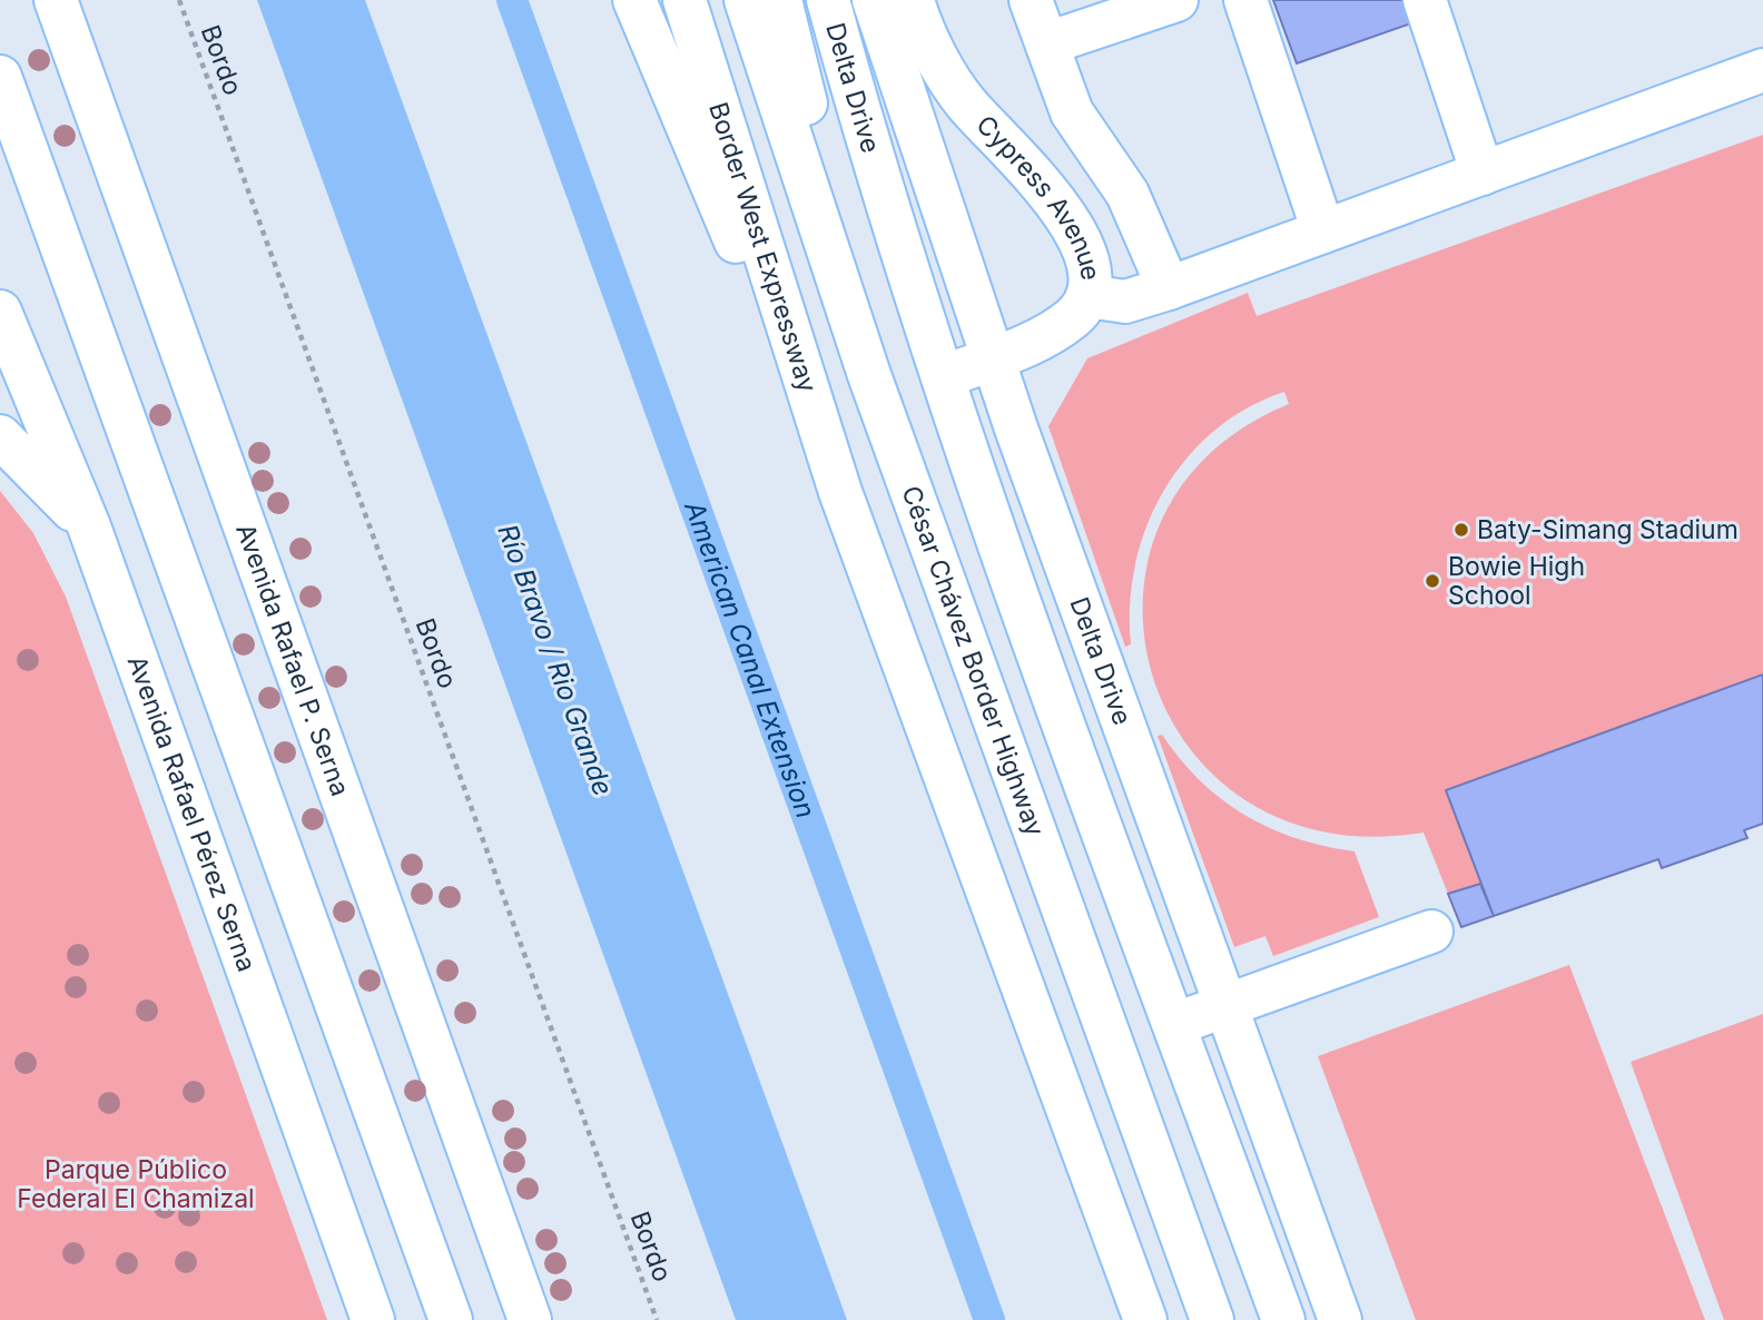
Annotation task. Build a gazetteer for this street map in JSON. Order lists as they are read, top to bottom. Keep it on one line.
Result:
{"streets":{"main road":["Delta Drive","Cypress Avenue","Border West Expressway","Avenida Rafael P. Serna","César Chávez Border Highway","Avenida Rafael Pérez Serna"],"path":["Bordo"]},"crossings":[["Delta Drive","Cypress Avenue"]],"water":["Río Bravo / Rio Grande","American Canal Extension"],"parks":["Parque Público Federal El Chamizal"],"places":["Baty-Simang Stadium","Bowie High School"]}
